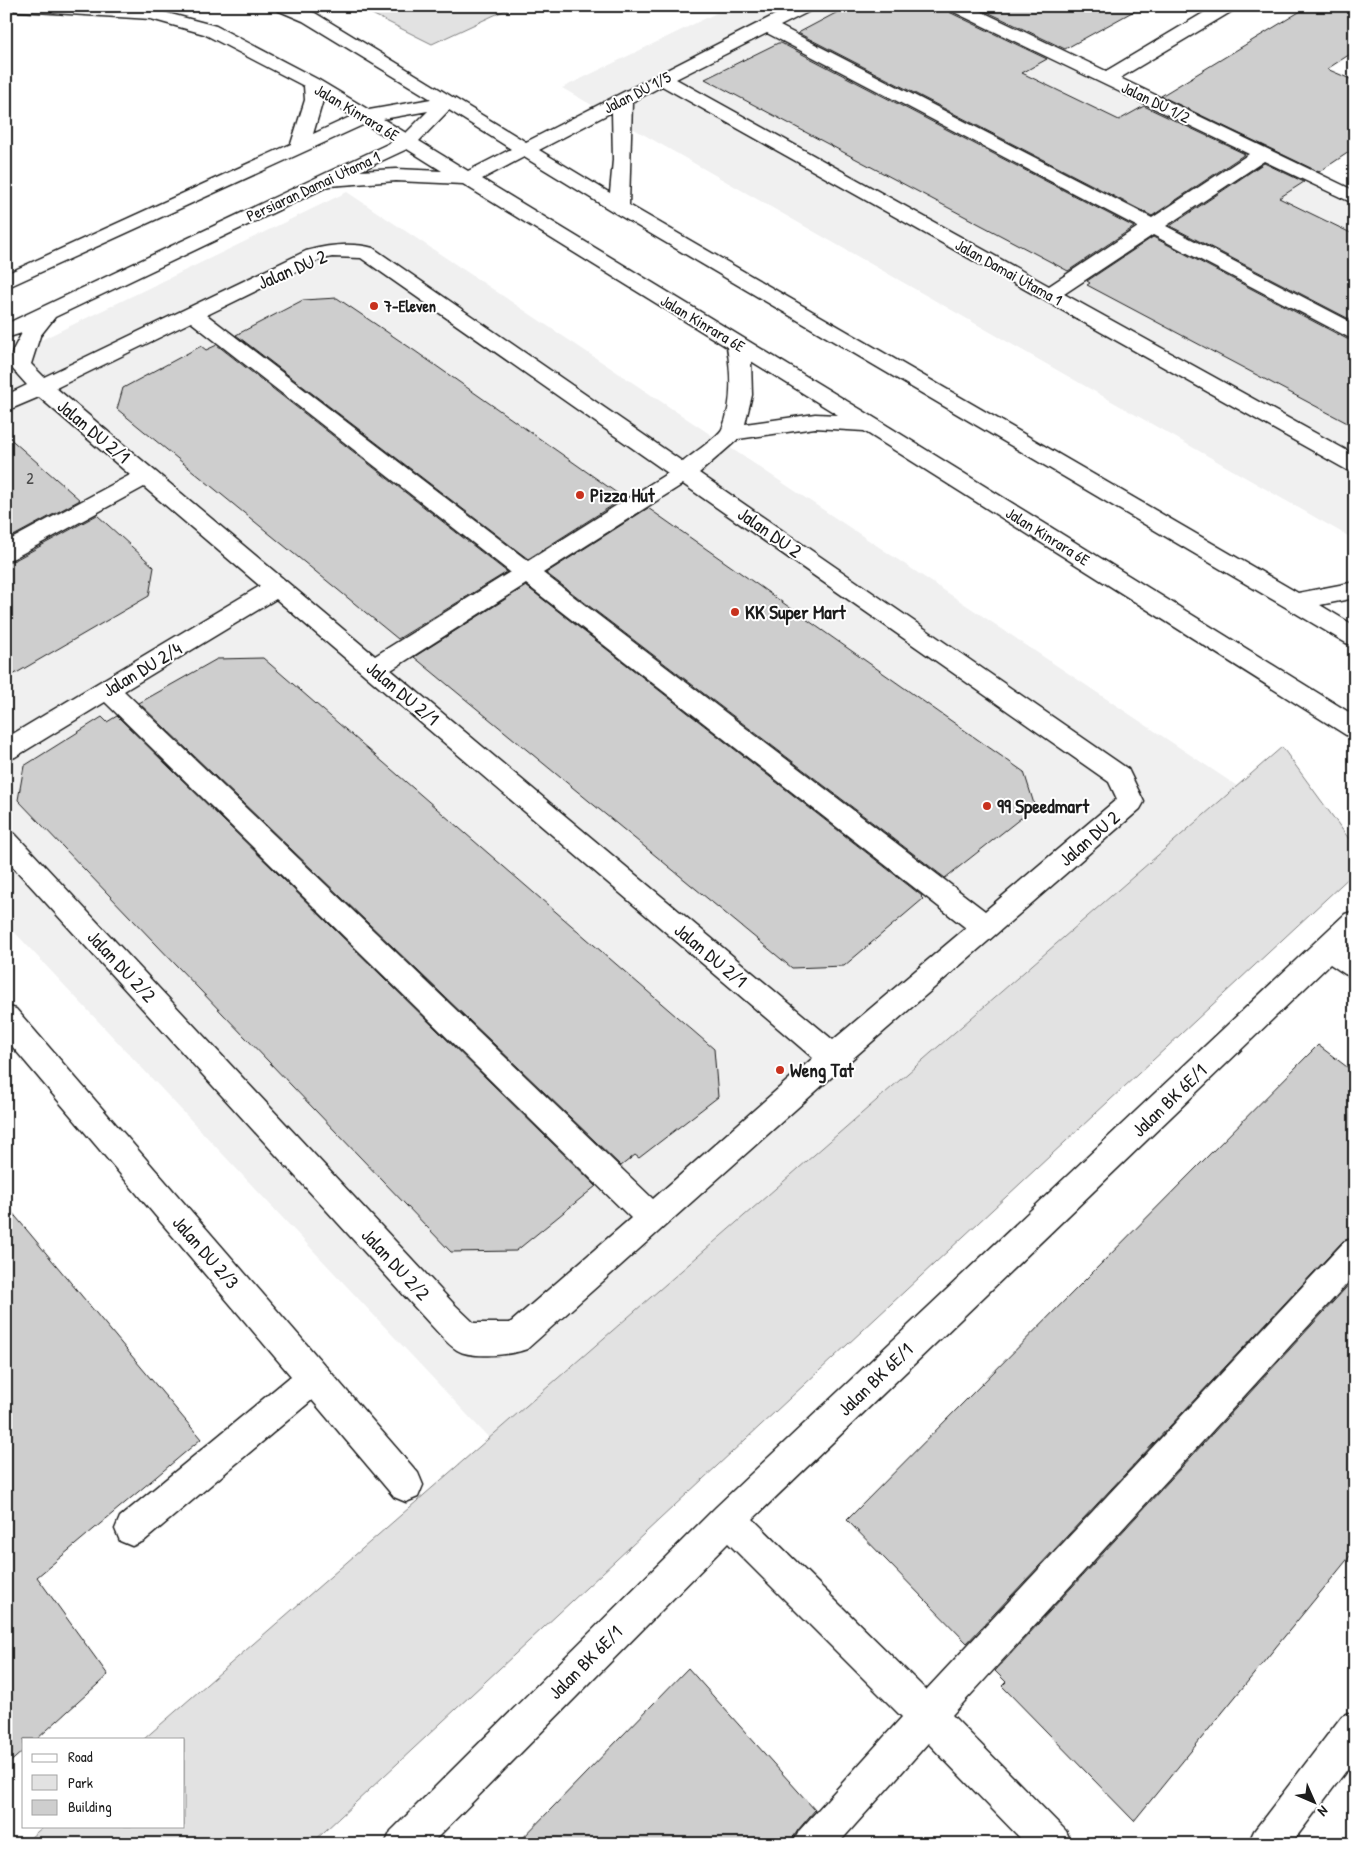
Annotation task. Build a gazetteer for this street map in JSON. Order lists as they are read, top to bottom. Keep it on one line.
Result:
{"streets":{"street":["Jalan DU 1/5","Jalan DU 1/2","Jalan Kinrara 6E","Persiaran Damai Utama 1","Jalan DU 2","Jalan Damai Utama 1","Jalan DU 2/1","Jalan DU 2/4","Jalan DU 2/2","Jalan BK 6E/1","Jalan DU 2/3"]},"crossings":[["Jalan DU 1/5","Jalan Kinrara 6E"],["Jalan DU 1/5","Jalan Damai Utama 1"],["Jalan Kinrara 6E","Persiaran Damai Utama 1"],["Persiaran Damai Utama 1","Jalan DU 2/1"],["Jalan DU 2","Jalan DU 2/1"],["Jalan DU 2","Jalan DU 2/2"],["Jalan DU 2/1","Jalan DU 2/4"],["Jalan DU 2/1","Jalan DU 2/2"]],"places":["7-Eleven","Pizza Hut","KK Super Mart","99 Speedmart","Weng Tat"],"house_numbers":["2"],"legend":["Road","Park","Building"],"north":"bottom right"}
